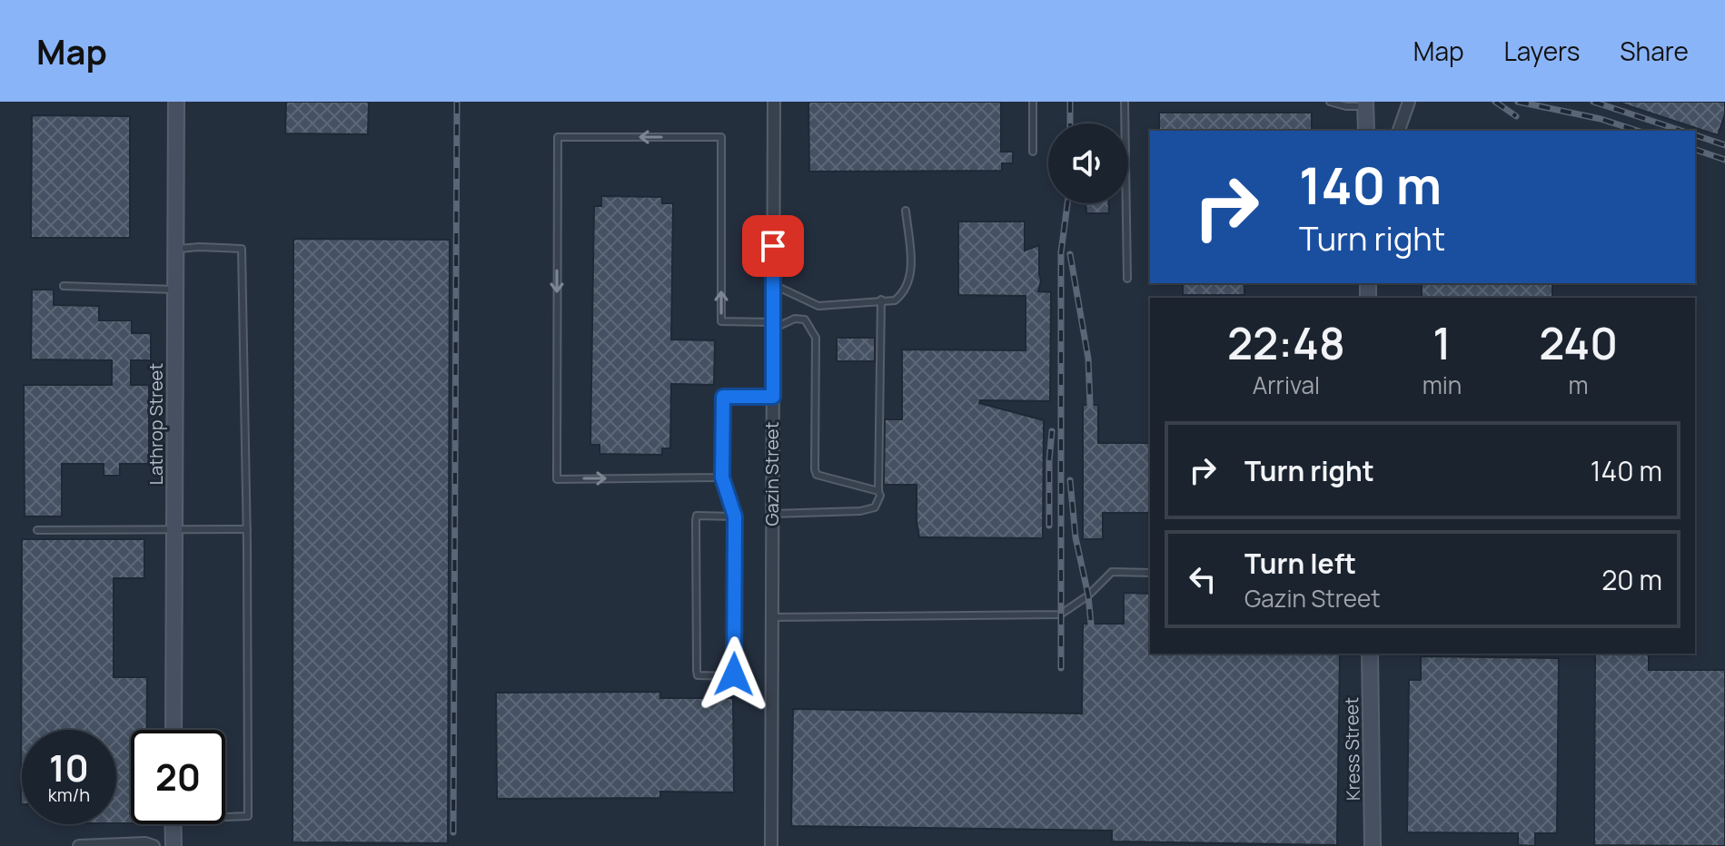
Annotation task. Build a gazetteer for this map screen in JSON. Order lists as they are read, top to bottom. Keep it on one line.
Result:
{"streets":{"street":["Lathrop Street","Gazin Street","Kress Street"]},"page":{"header":"Map","nav":["Map","Layers","Share"],"turn":["140 m","Turn right"],"eta":["22:48","Arrival","1","min","240","m"],"list":[{"name":"Turn right","value":"140 m"},{"name":"Turn left","note":"Gazin Street","value":"20 m"}],"speed":"10 km/h","limit":"20"}}
